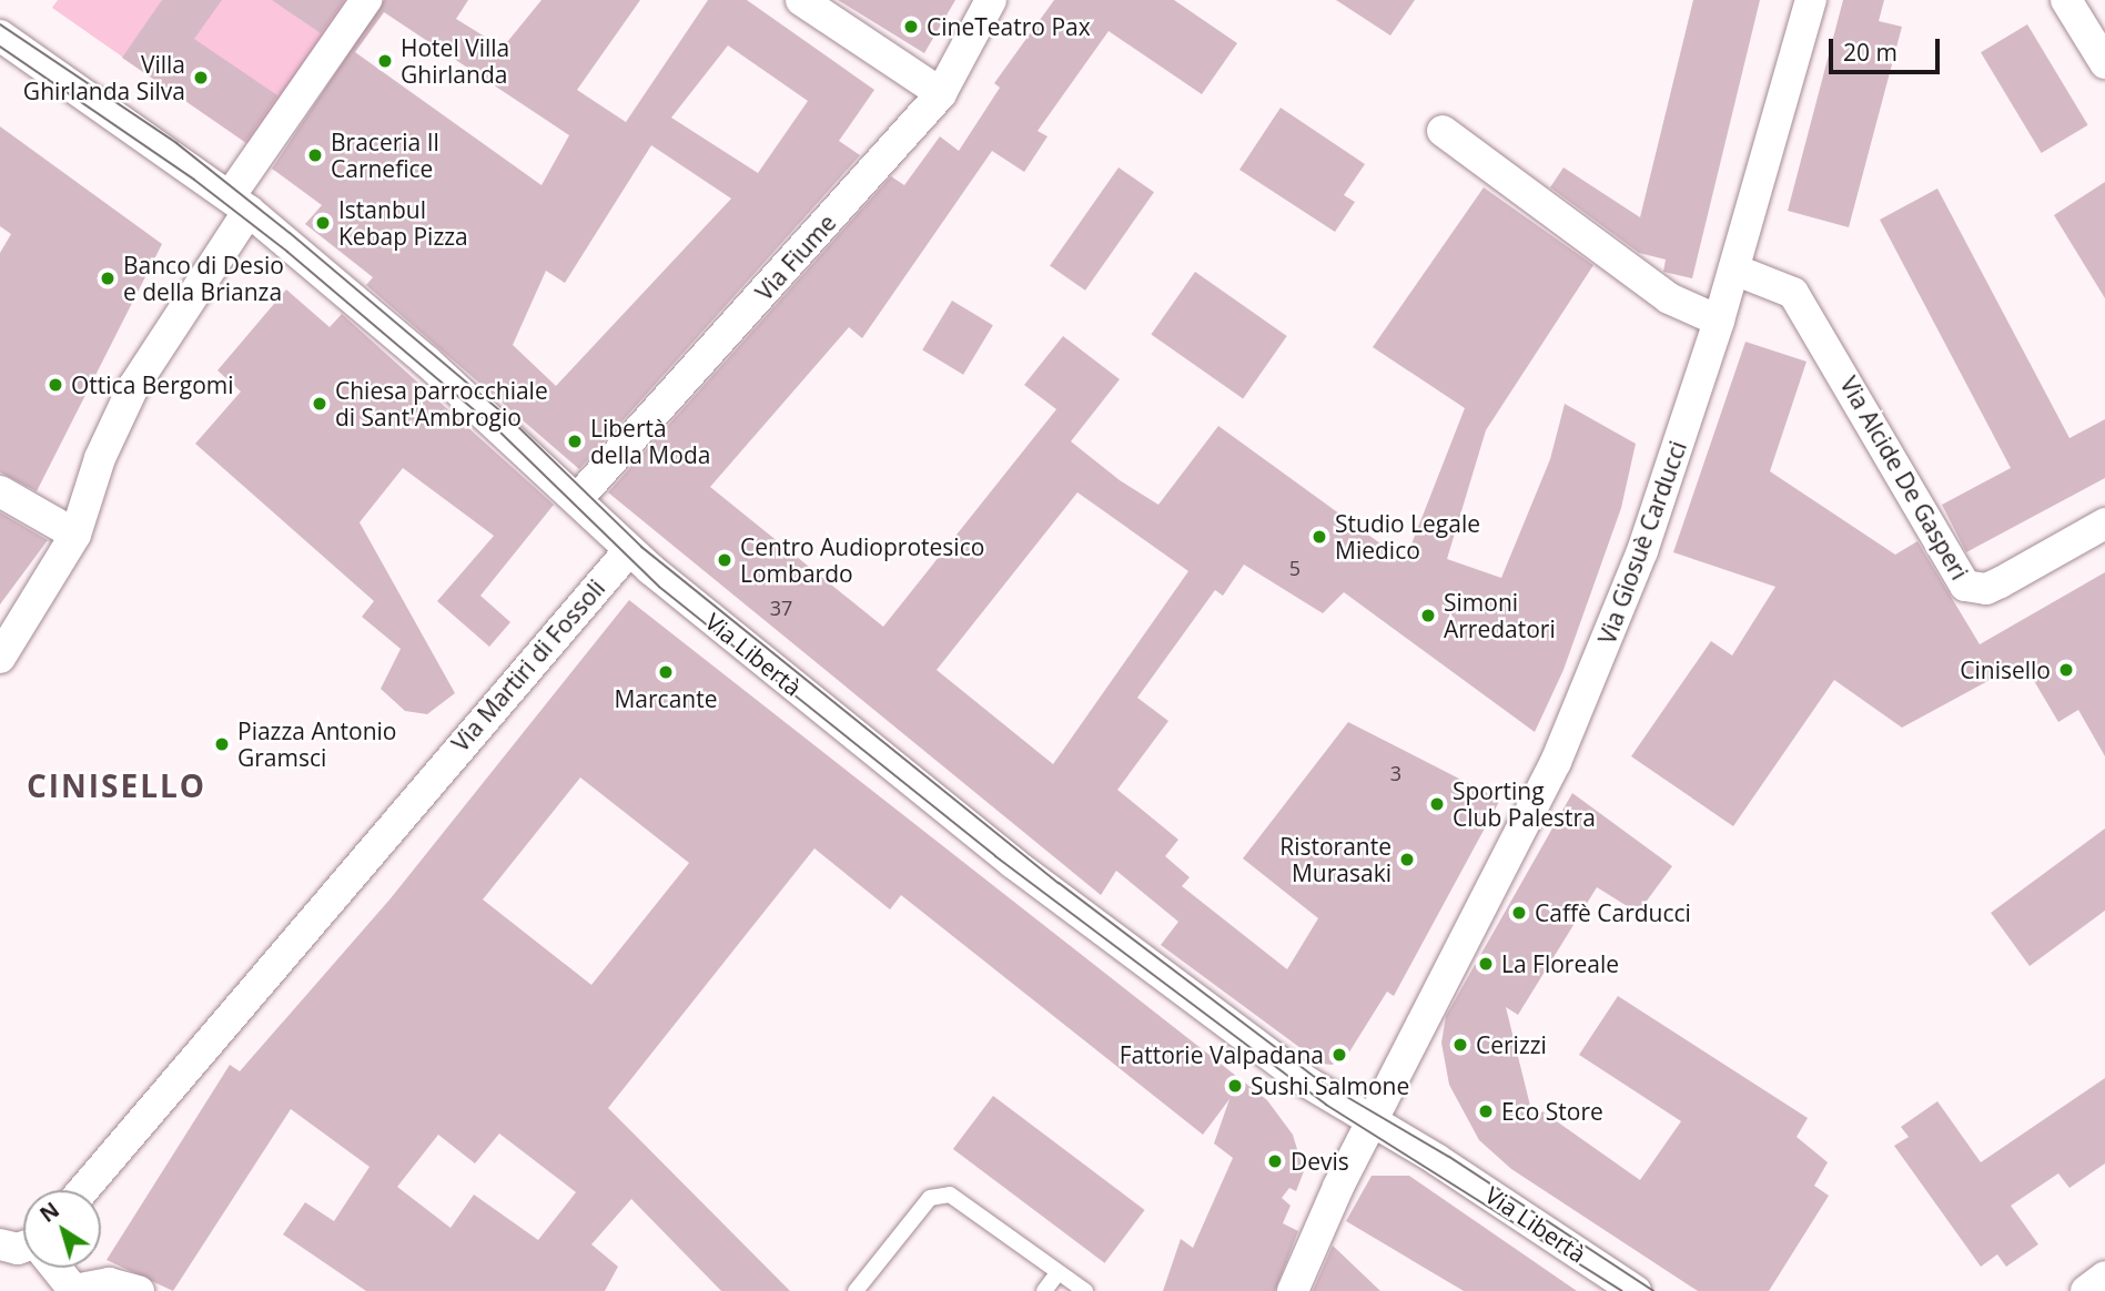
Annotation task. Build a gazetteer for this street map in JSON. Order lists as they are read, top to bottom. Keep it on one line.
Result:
{"streets":{"street":["Via Fiume","Via Alcide De Gasperi","Via Giosuè Carducci","Via Libertà","Via Martiri di Fossoli"]},"crossings":[["Via Fiume","Via Libertà"],["Via Alcide De Gasperi","Via Giosuè Carducci"],["Via Giosuè Carducci","Via Libertà"],["Via Libertà","Via Martiri di Fossoli"]],"districts":["CINISELLO"],"places":["CineTeatro Pax","Hotel Villa Ghirlanda","Villa Ghirlanda Silva","Braceria Il Carnefice","Istanbul Kebap Pizza","Banco di Desio e della Brianza","Ottica Bergomi","Chiesa parrocchiale di Sant'Ambrogio","Libertà della Moda","Studio Legale Miedico","Centro Audioprotesico Lombardo","Simoni Arredatori","Cinisello","Marcante","Piazza Antonio Gramsci","Sporting Club Palestra","Ristorante Murasaki","Caffè Carducci","La Floreale","Cerizzi","Fattorie Valpadana","Sushi Salmone","Eco Store","Devis"],"house_numbers":["5","37","3"],"scale_bar":"20 m","north":"top left"}
